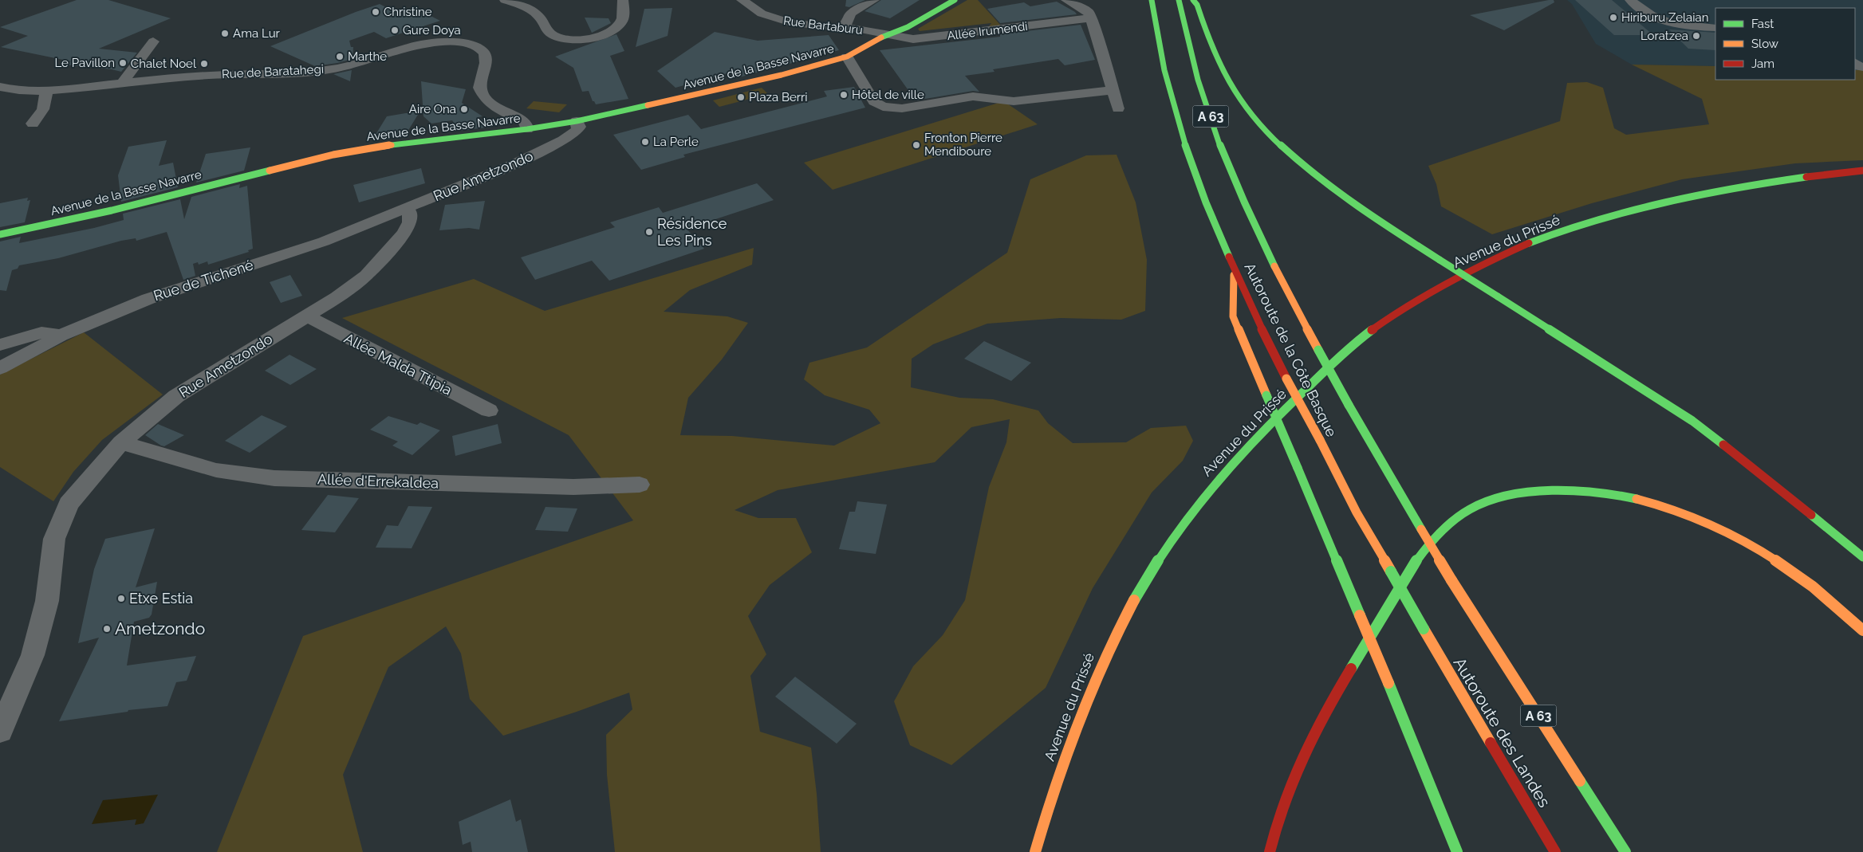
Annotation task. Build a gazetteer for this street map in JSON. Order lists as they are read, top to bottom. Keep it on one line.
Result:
{"streets":{"main road":["Avenue de la Basse Navarre","A 63","Avenue du Prissé","Autoroute de la Côte Basque","Autoroute des Landes"],"street":["Rue Bartaburu","Allée Irumendi","Rue de Baratahegi","Rue Ametzondo","Rue de Tichené","Allée Malda Ttipia","Allée d'Errekaldea"]},"crossings":[["Rue Bartaburu","Allée Irumendi"],["Rue Bartaburu","Avenue de la Basse Navarre"],["Allée Irumendi","Avenue de la Basse Navarre"],["Avenue de la Basse Navarre","Rue de Baratahegi"],["Avenue de la Basse Navarre","Rue Ametzondo"],["Rue Ametzondo","Rue de Tichené"],["Rue Ametzondo","Allée Malda Ttipia"],["Rue Ametzondo","Allée d'Errekaldea"],["Autoroute de la Côte Basque","Autoroute des Landes"]],"places":["Christine","Hiriburu Zelaian","Gure Doya","Ama Lur","Loratzea","Marthe","Le Pavillon","Chalet Noel","Hôtel de ville","Plaza Berri","Aire Ona","La Perle","Fronton Pierre Mendiboure","Résidence Les Pins","Etxe Estia","Ametzondo"],"legend":["Fast","Slow","Jam"]}
